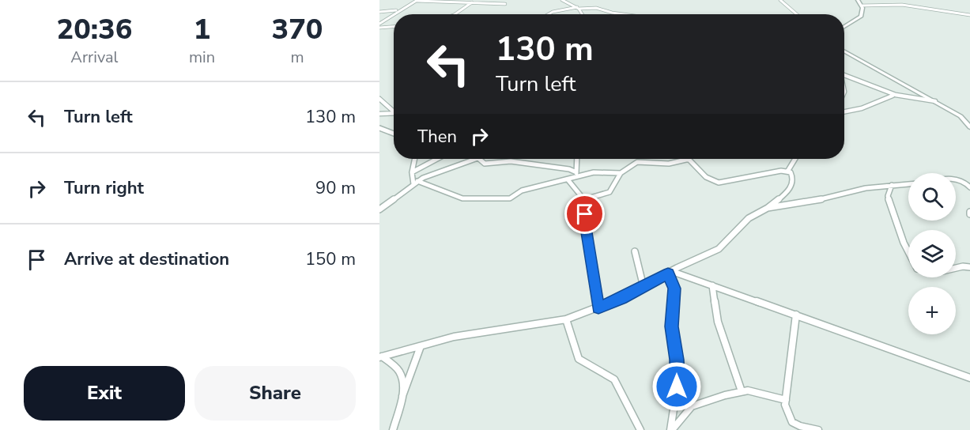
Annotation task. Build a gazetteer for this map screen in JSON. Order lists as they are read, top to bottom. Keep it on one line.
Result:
{"page":{"eta":["20:36","Arrival","1","min","370","m"],"turn":["130 m","Turn left"],"list":[{"name":"Turn left","value":"130 m"},{"name":"Turn right","value":"90 m"},{"name":"Arrive at destination","value":"150 m"}],"then":"Then","map_buttons":"+","buttons":["Exit","Share"]}}
